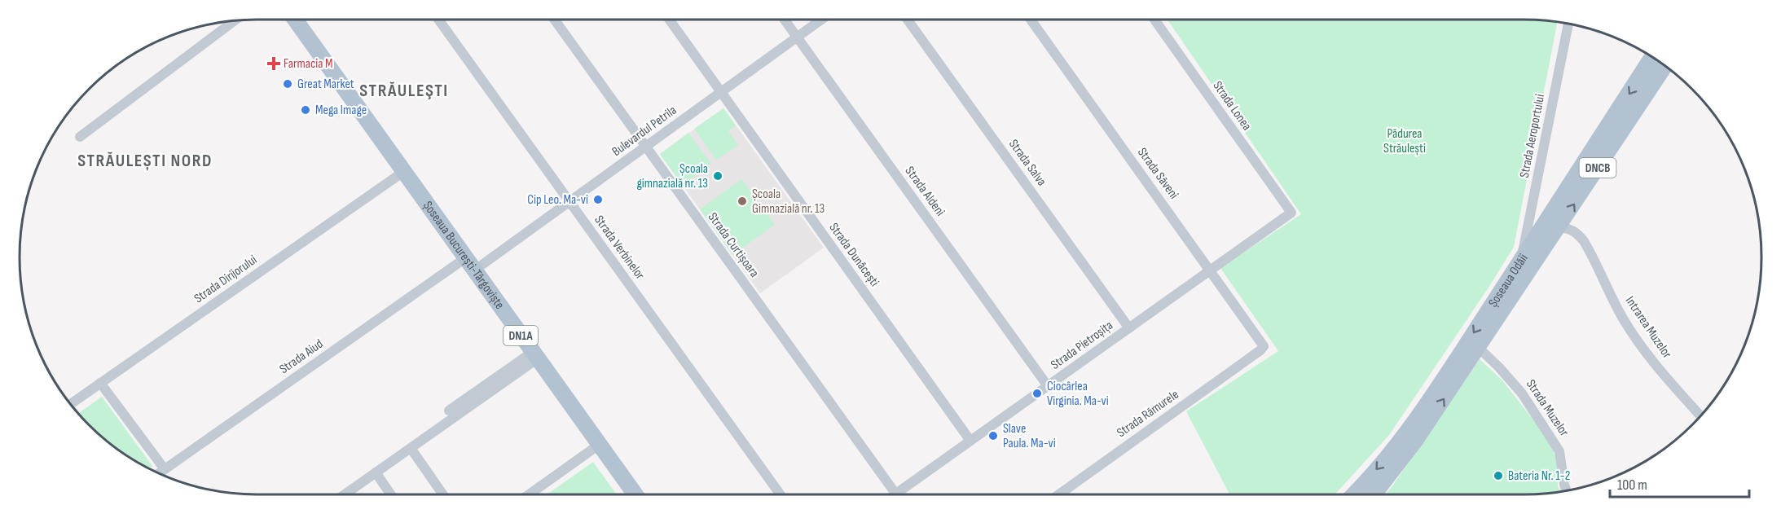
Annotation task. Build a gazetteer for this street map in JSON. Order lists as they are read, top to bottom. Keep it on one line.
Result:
{"streets":{"main road":["DNCB","Șoseaua București-Târgoviște","Șoseaua Odăii","DN1A"],"street":["Strada Lonea","Bulevardul Petrila","Strada Aeroportului","Strada Salva","Strada Săveni","Strada Aldeni","Strada Curtișoara","Strada Verbinelor","Strada Dunăcești","Strada Dirijorului","Intrarea Muzelor","Strada Pietroșița","Strada Aiud","Strada Muzelor","Strada Rămurele"]},"crossings":[["Strada Lonea","Strada Pietroșița"],["Bulevardul Petrila","Strada Aldeni"],["Bulevardul Petrila","Strada Curtișoara"],["Bulevardul Petrila","Strada Verbinelor"],["Bulevardul Petrila","Strada Dunăcești"],["Bulevardul Petrila","Șoseaua București-Târgoviște"],["Bulevardul Petrila","Strada Aiud"],["Strada Aeroportului","Șoseaua Odăii"],["Strada Salva","Strada Pietroșița"],["Strada Săveni","Strada Pietroșița"],["Strada Săveni","Strada Rămurele"],["Strada Aldeni","Strada Pietroșița"],["Strada Dunăcești","Strada Pietroșița"],["Șoseaua București-Târgoviște","Strada Dirijorului"],["Șoseaua București-Târgoviște","Strada Aiud"],["Șoseaua Odăii","Intrarea Muzelor"],["Șoseaua Odăii","Strada Muzelor"]],"districts":["STRĂULEŞTI","STRĂULEȘTI NORD"],"parks":["Pădurea Străulești"],"places":{"health":["Farmacia M"],"other":["Great Market","Mega Image","Școala gimnazială nr. 13","Cip Leo. Ma-vi","Școala Gimnazială nr. 13","Ciocârlea Virginia. Ma-vi","Slave Paula. Ma-vi","Bateria Nr. 1-2"]},"scale_bar":"100 m"}
